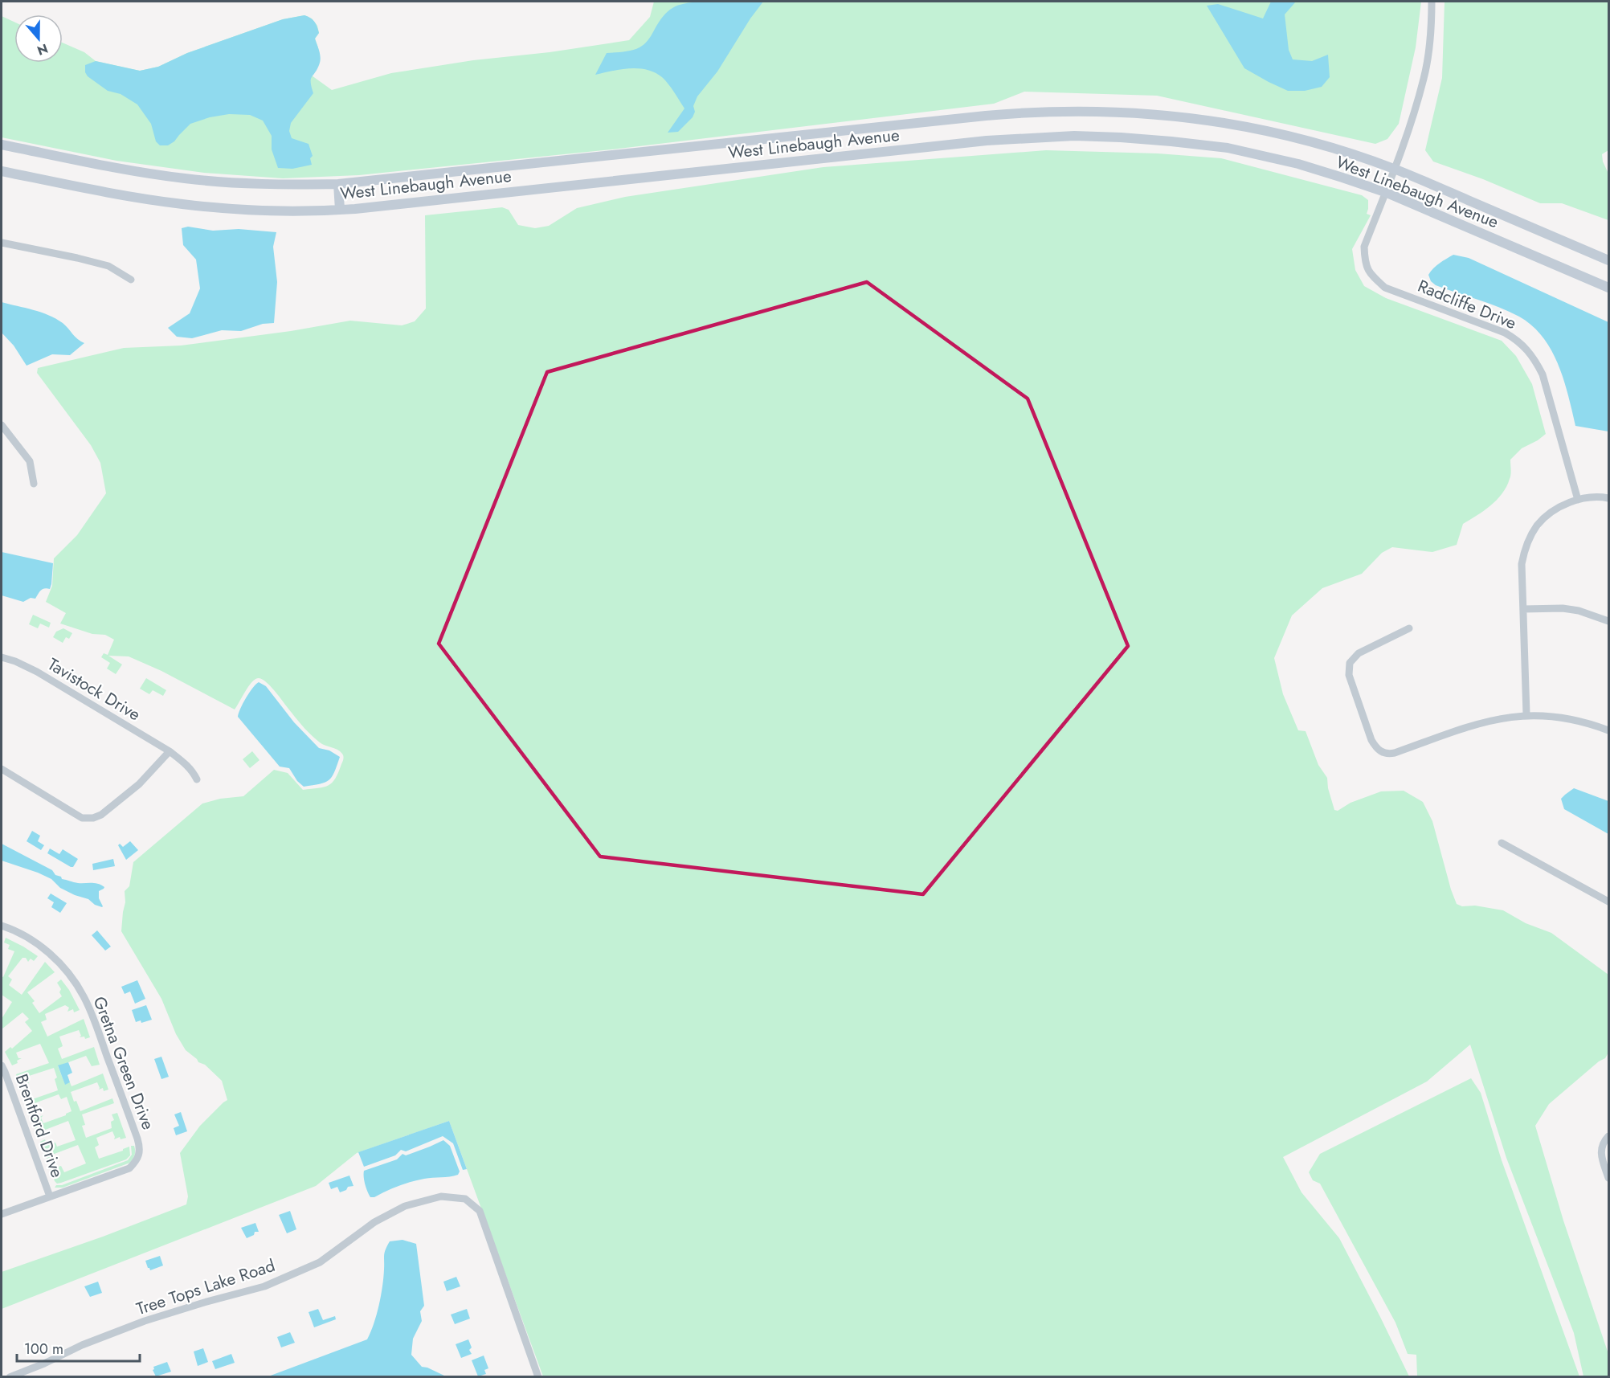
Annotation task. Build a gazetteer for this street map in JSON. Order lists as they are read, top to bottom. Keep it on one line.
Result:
{"streets":{"main road":["West Linebaugh Avenue"],"street":["Radcliffe Drive","Tavistock Drive","Gretna Green Drive","Brentford Drive","Tree Tops Lake Road"]},"crossings":[["West Linebaugh Avenue","Radcliffe Drive"],["Gretna Green Drive","Brentford Drive"]],"scale_bar":"100 m","north":"bottom"}
